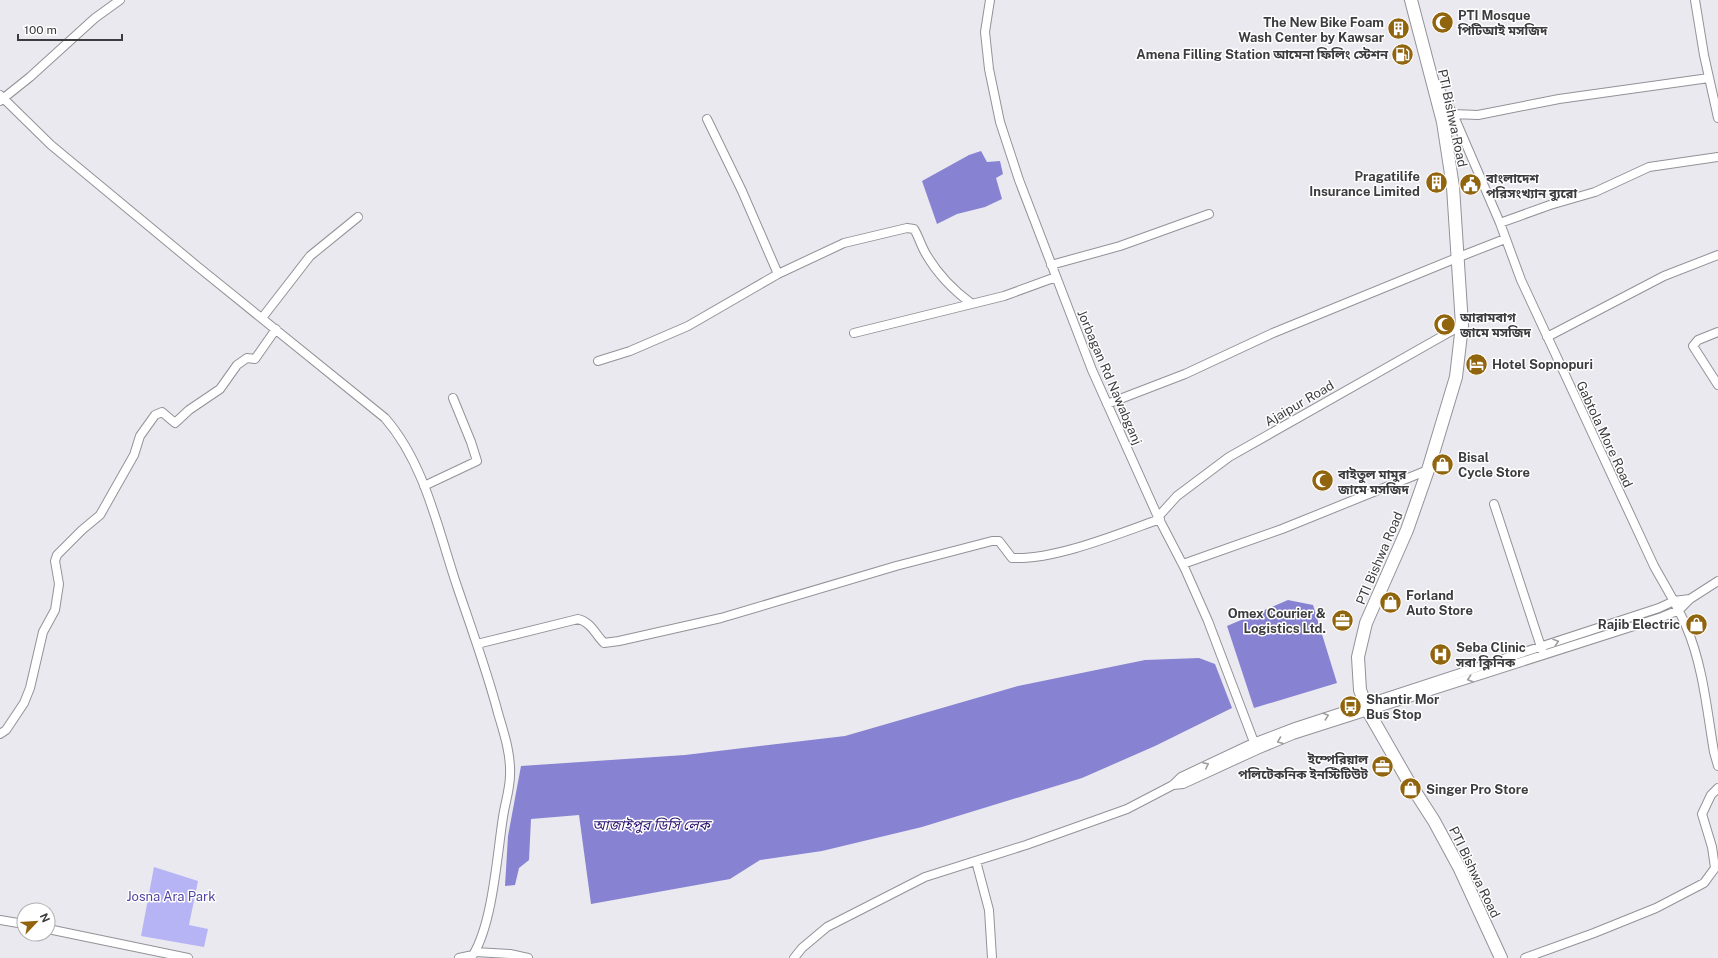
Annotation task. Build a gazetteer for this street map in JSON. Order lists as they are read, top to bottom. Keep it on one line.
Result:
{"streets":{"highway":["PTI Bishwa Road"],"street":["Jorbagan Rd Nawabganj","Ajaipur Road","Gabtola More Road"]},"crossings":[["PTI Bishwa Road","Ajaipur Road"],["PTI Bishwa Road","Gabtola More Road"],["Jorbagan Rd Nawabganj","Ajaipur Road"]],"water":["আজাইপুর ডিসি লেক"],"parks":["Josna Ara Park"],"places":{"mosque":["PTI Mosque পিটিআই মসজিদ","আরামবাগ জামে মসজিদ","বাইতুল মামুর জামে মসজিদ"],"building":["The New Bike Foam Wash Center by Kawsar","Pragatilife Insurance Limited"],"fuel station":["Amena Filling Station আমেনা ফিলিং স্টেশন"],"public building":["বাংলাদেশ পরিসংখ্যান ব্যুরো"],"hotel":["Hotel Sopnopuri"],"shop":["Bisal Cycle Store","Forland Auto Store","Rajib Electric","Singer Pro Store"],"office":["Omex Courier & Logistics Ltd.","ইম্পেরিয়াল পলিটেকনিক ইনস্টিটিউট"],"hospital":["Seba Clinic সবা ক্লিনিক"],"bus stop":["Shantir Mor Bus Stop"]},"scale_bar":"100 m","north":"top right"}
